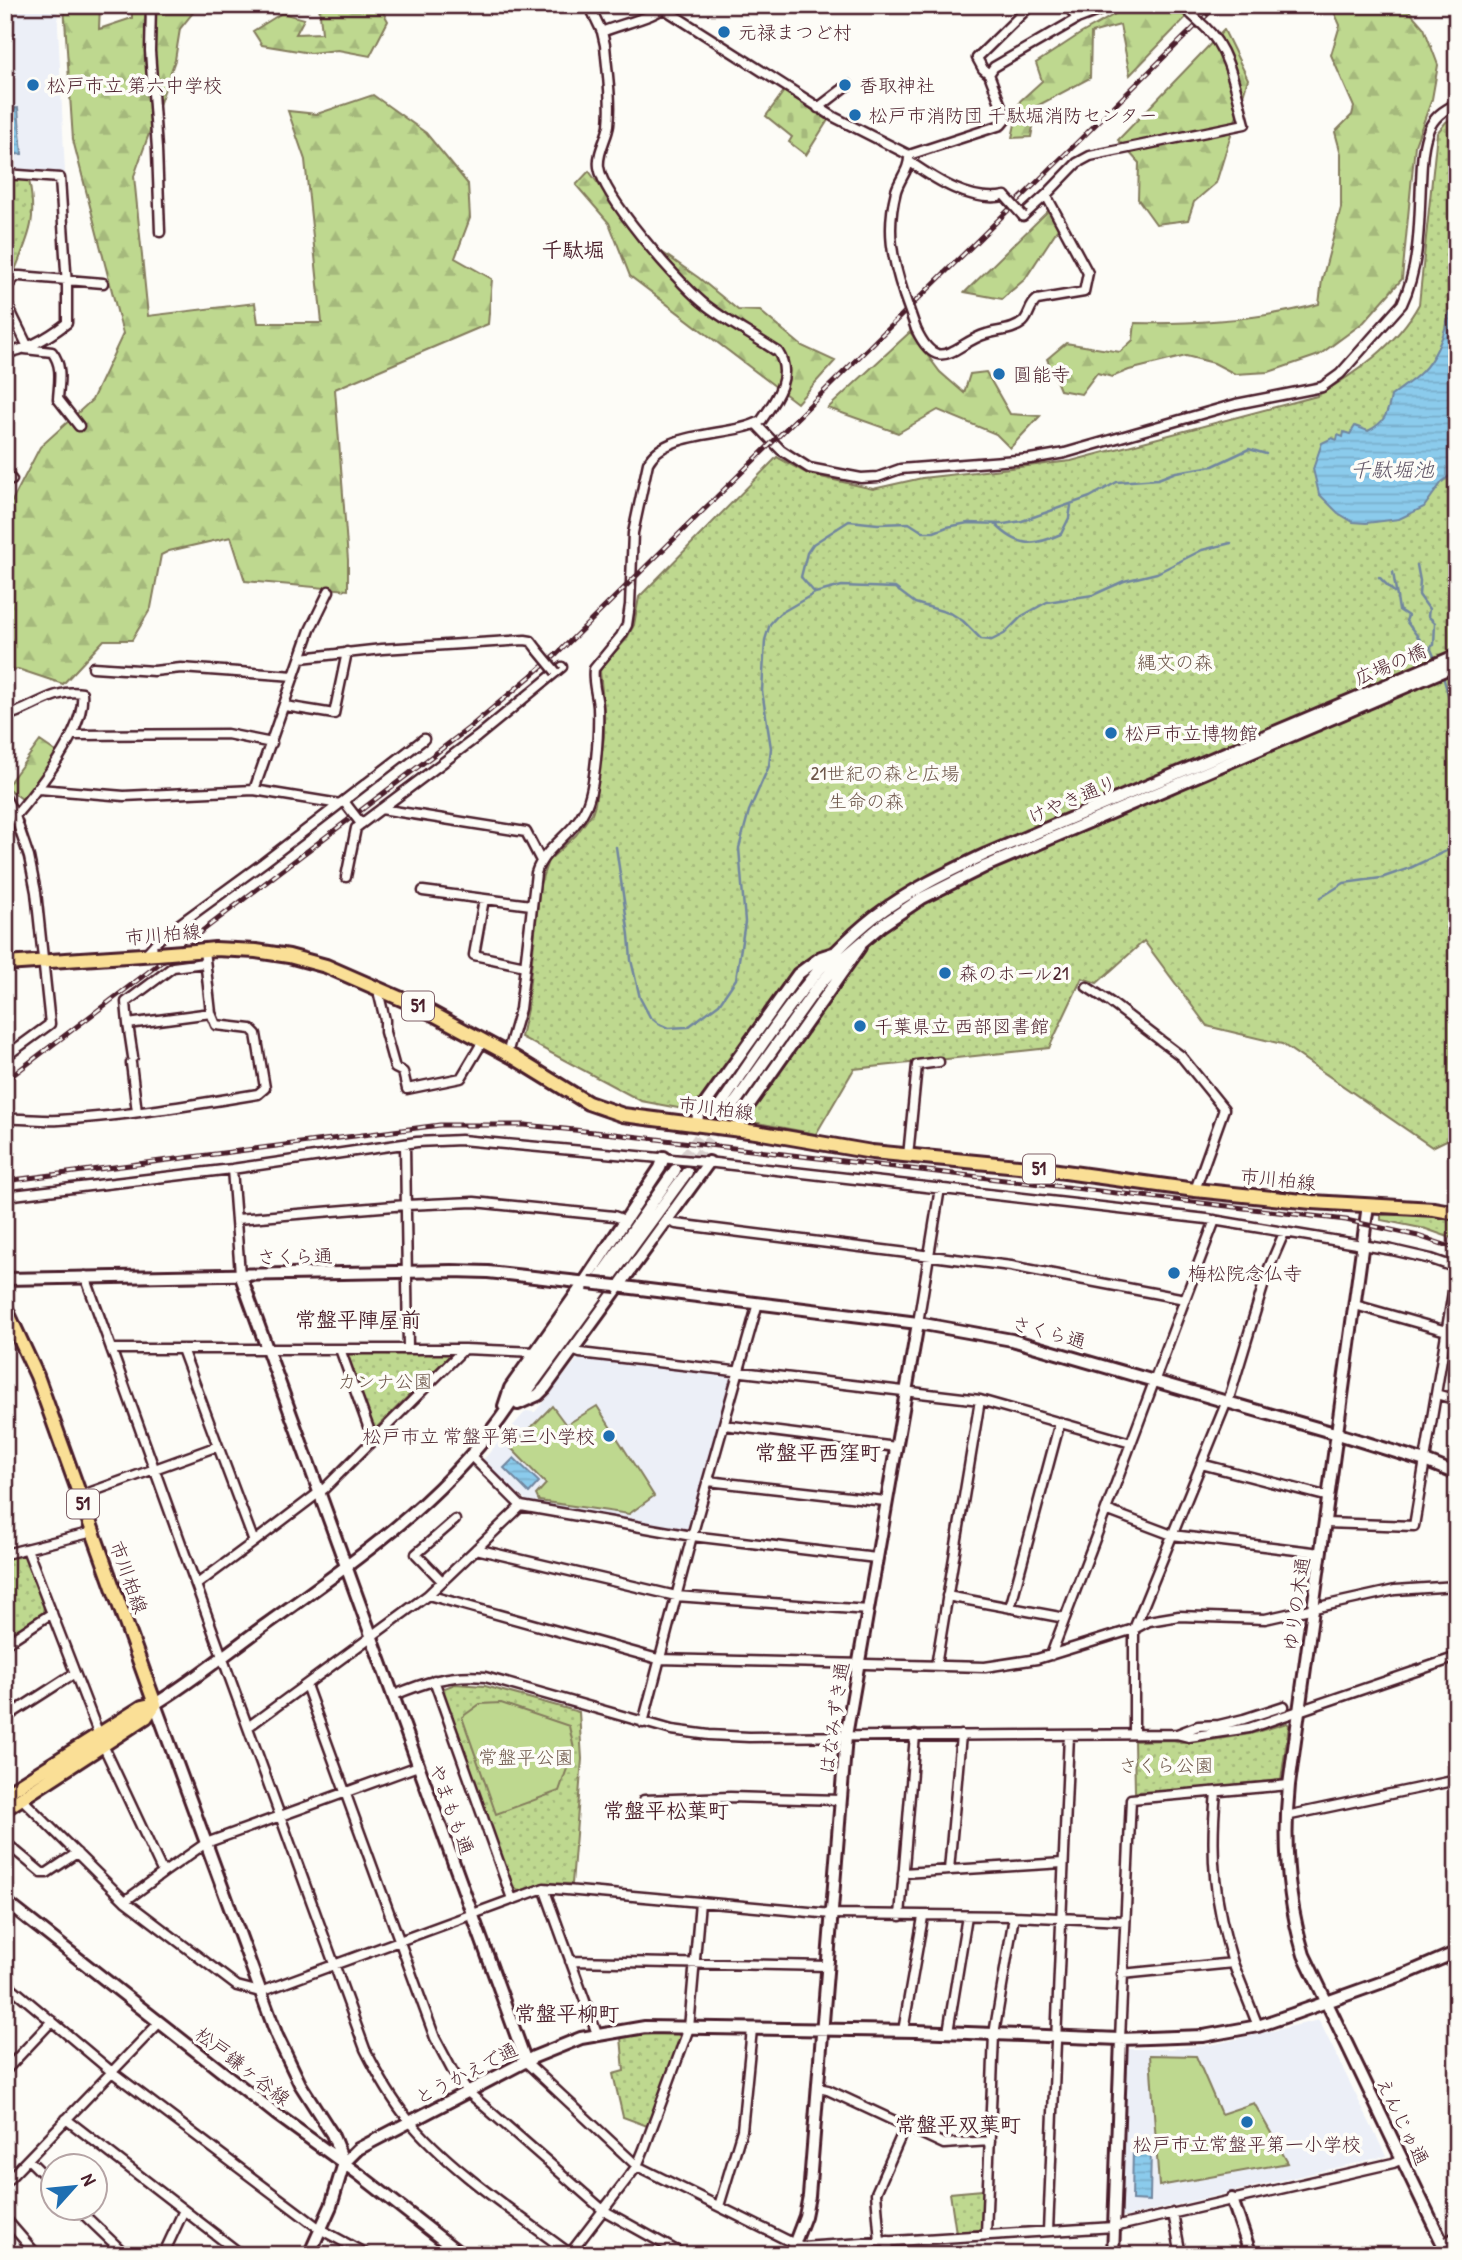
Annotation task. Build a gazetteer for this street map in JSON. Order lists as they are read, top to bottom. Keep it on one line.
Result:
{"streets":{"main road":["市川柏線","51"],"street":["広場の橋","けやき通り","さくら通","ゆりの木通","はなみずき通","やまもも通","松戸鎌ヶ谷線","とうかえで通","えんじゅ通"]},"crossings":[["広場の橋","けやき通り"],["市川柏線","ゆりの木通"],["さくら通","ゆりの木通"],["さくら通","はなみずき通"],["さくら通","やまもも通"],["ゆりの木通","とうかえで通"],["ゆりの木通","えんじゅ通"],["はなみずき通","とうかえで通"],["やまもも通","とうかえで通"],["松戸鎌ヶ谷線","とうかえで通"],["とうかえで通","えんじゅ通"]],"districts":["千駄堀","常盤平陣屋前","常盤平西窪町","常盤平松葉町","常盤平柳町","常盤平双葉町"],"water":["千駄堀池"],"parks":["縄文の森","21世紀の森と広場","生命の森","カンナ公園","常盤平公園","さくら公園"],"places":["元禄まつど村","松戸市立 第六中学校","香取神社","松戸市消防団 千駄堀消防センター","圓能寺","松戸市立博物館","森のホール21","千葉県立 西部図書館","梅松院念仏寺","松戸市立 常盤平第三小学校","松戸市立常盤平第一小学校"],"north":"top right"}
